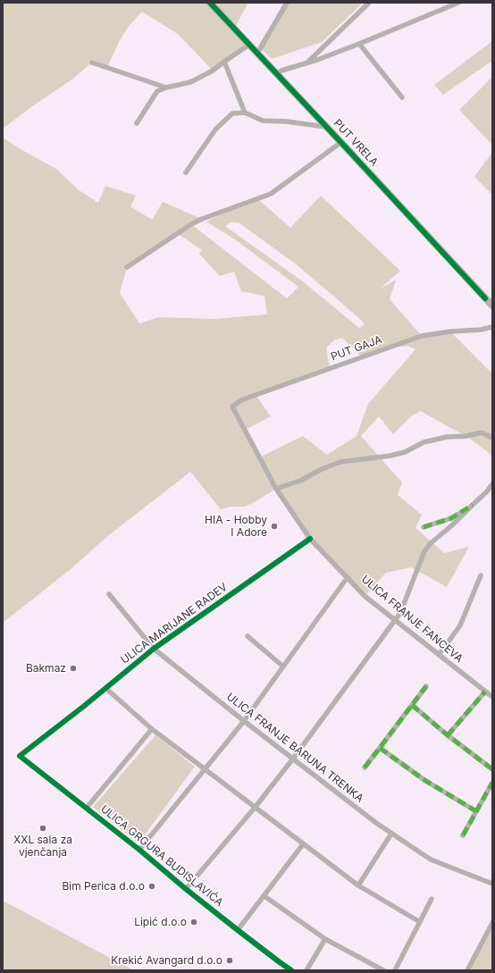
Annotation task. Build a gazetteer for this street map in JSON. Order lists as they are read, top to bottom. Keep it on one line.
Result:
{"streets":{"main road":["PUT VRELA"],"street":["PUT GAJA","ULICA FRANJE FANCEVA","ULICA MARIJANE RADEV","ULICA FRANJE BARUNA TRENKA","ULICA GRGURA BUDISLAVIĆA"]},"crossings":[["PUT GAJA","ULICA FRANJE FANCEVA"],["ULICA FRANJE FANCEVA","ULICA MARIJANE RADEV"],["ULICA MARIJANE RADEV","ULICA FRANJE BARUNA TRENKA"],["ULICA MARIJANE RADEV","ULICA GRGURA BUDISLAVIĆA"]],"places":["HIA - Hobby I Adore","Bakmaz","XXL sala za vjenčanja","Bim Perica d.o.o","Lipić d.o.o","Krekić Avangard d.o.o"]}
